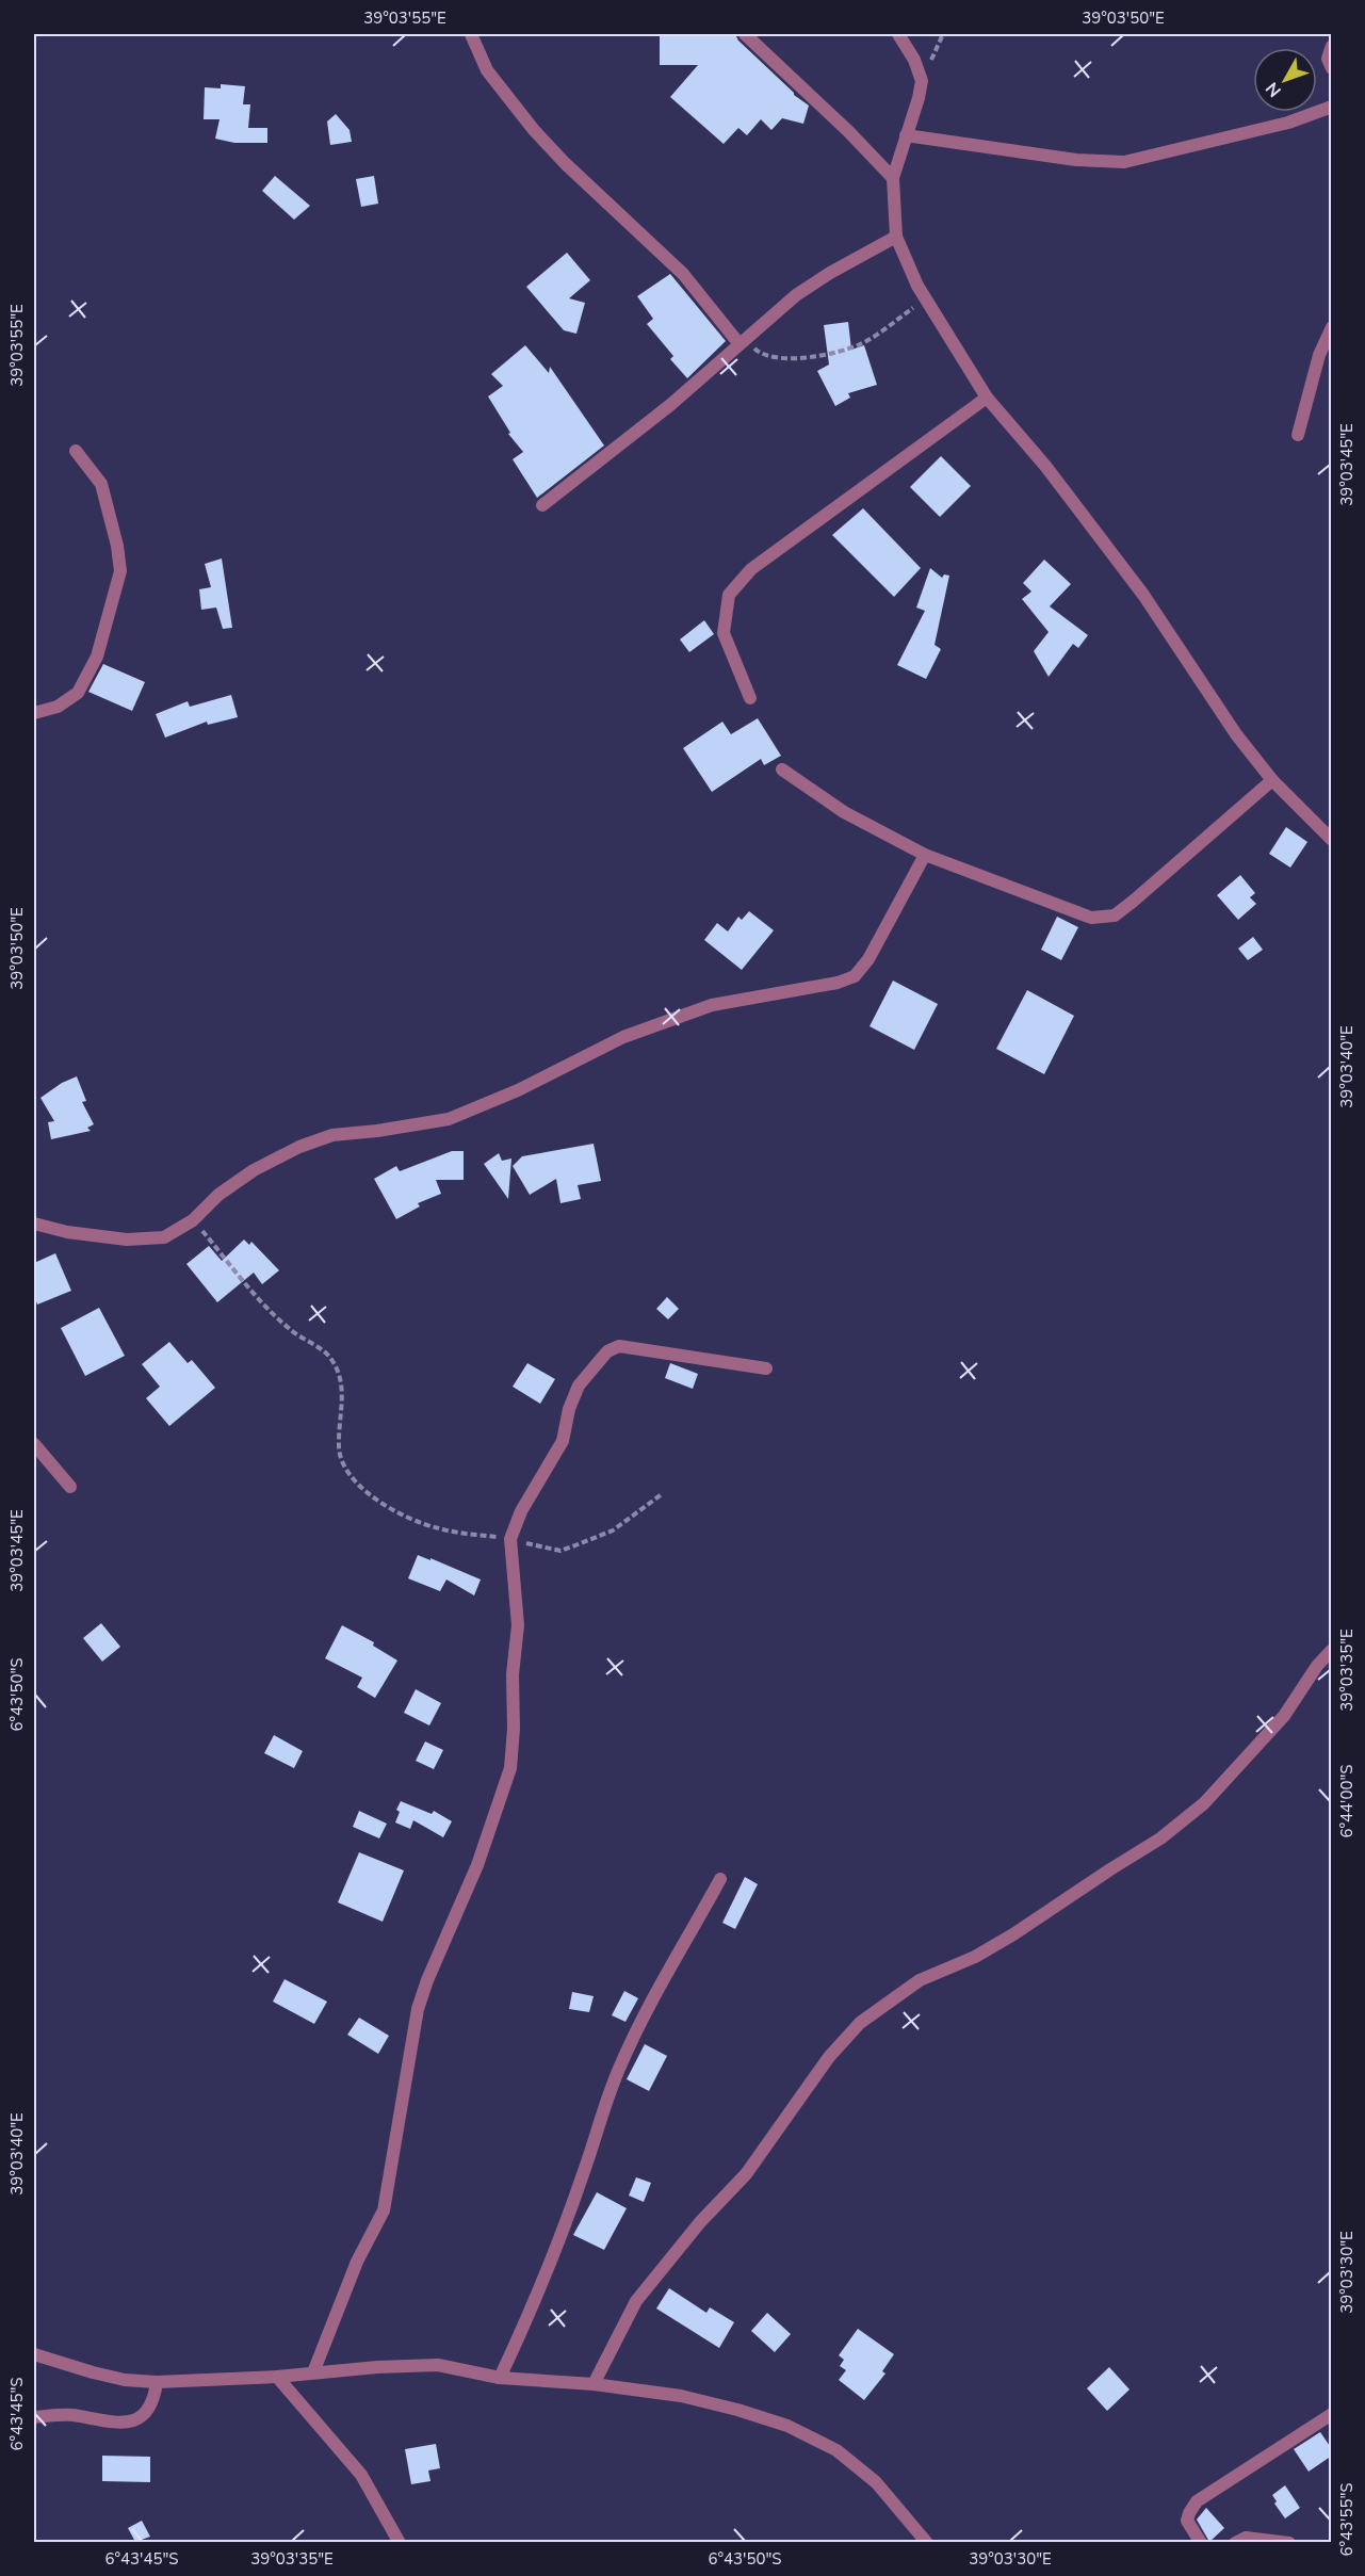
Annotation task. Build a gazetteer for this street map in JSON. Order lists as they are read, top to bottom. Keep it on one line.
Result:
{"north":"bottom left","coordinates":["39°03'55\"E","39°03'50\"E","39°03'45\"E","39°03'40\"E","39°03'35\"E","6°43'50\"S","6°44'00\"S","39°03'30\"E","6°43'45\"S","6°43'55\"S"]}
